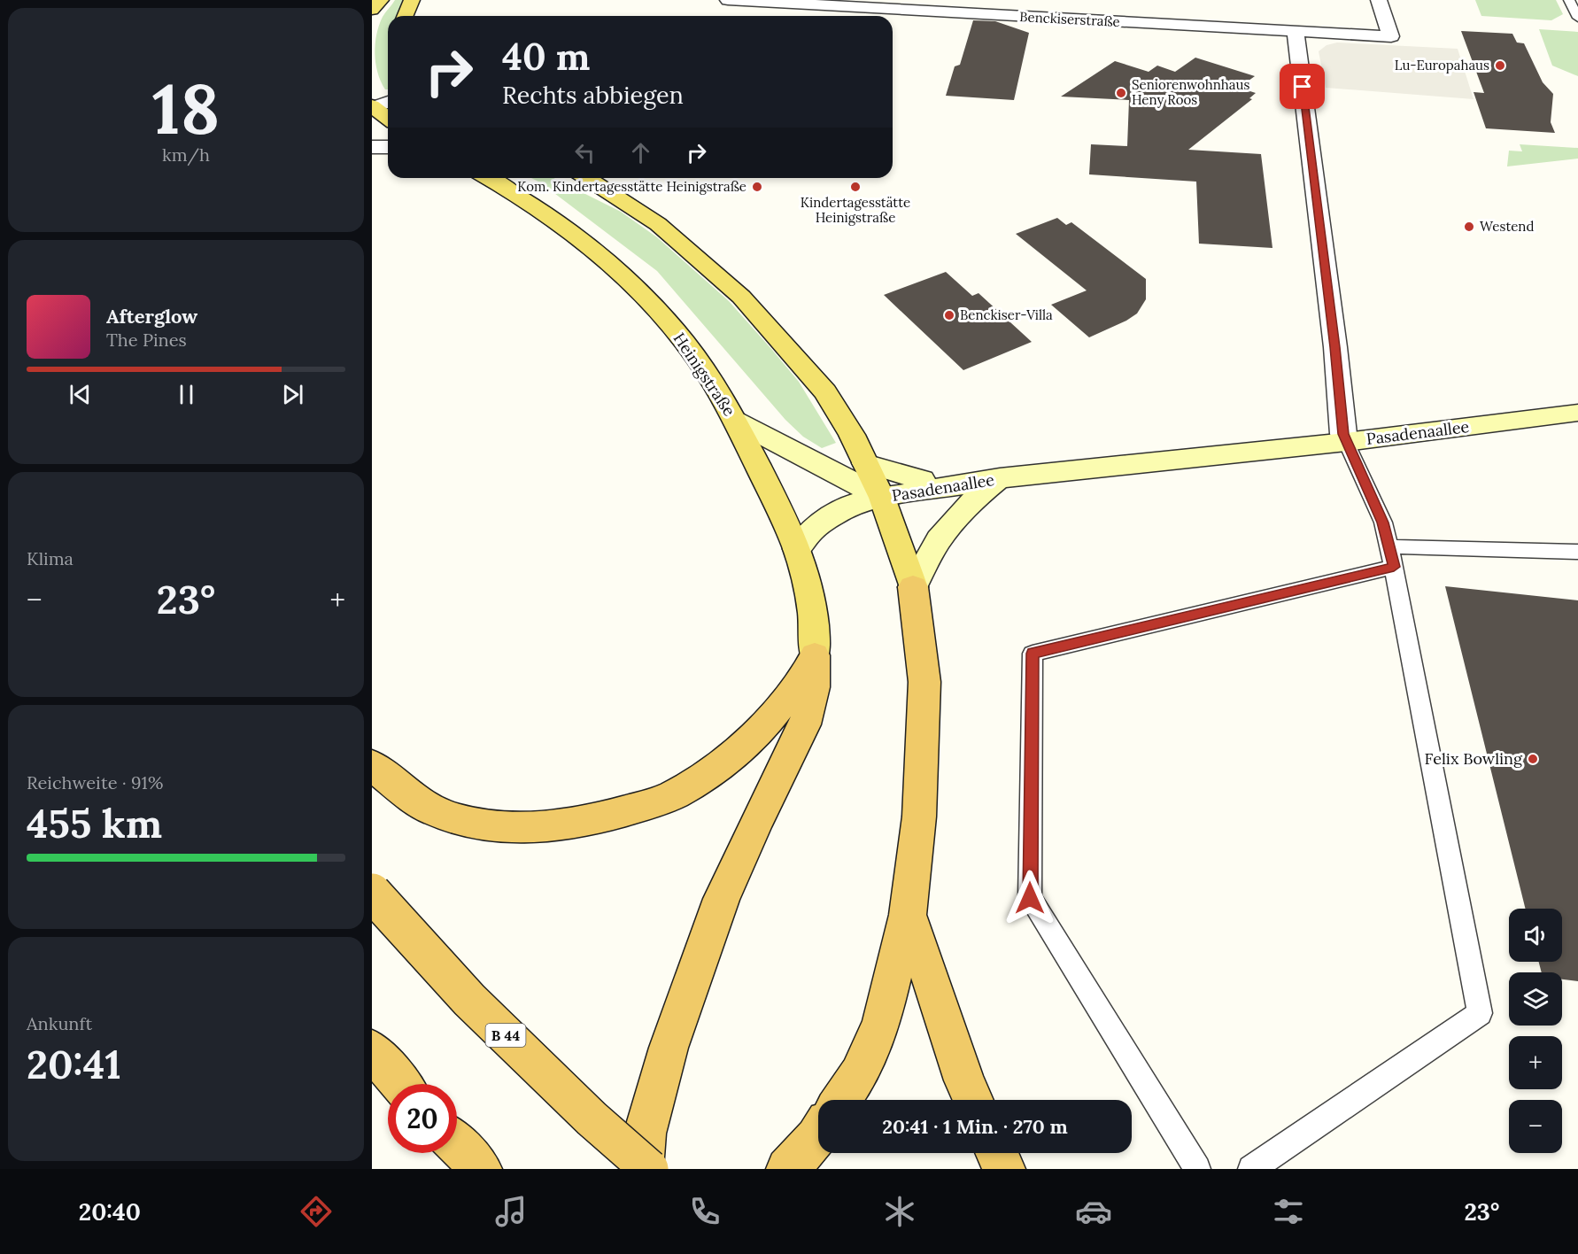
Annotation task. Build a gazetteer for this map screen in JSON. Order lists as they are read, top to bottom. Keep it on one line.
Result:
{"streets":{"highway":["B 44"],"main road":["Heinigstraße","Pasadenaallee"],"street":["Benckiserstraße"]},"places":["Lu-Europahaus","Seniorenwohnhaus Heny Roos","Kom. Kindertagesstätte Heinigstraße","Kindertagesstätte Heinigstraße","Westend","Benckiser-Villa","Felix Bowling"],"page":{"tile":[["18","km/h"],"Klima",["Reichweite · 91%","455 km"],["Ankunft","20:41"]],"turn":["40 m","Rechts abbiegen"],"song":["Afterglow","The Pines"],"heat":["−","23°","+"],"map_buttons":["+","−"],"limit":"20","trip":"20:41 · 1 Min. · 270 m","tabs":["20:40","23°"]}}
